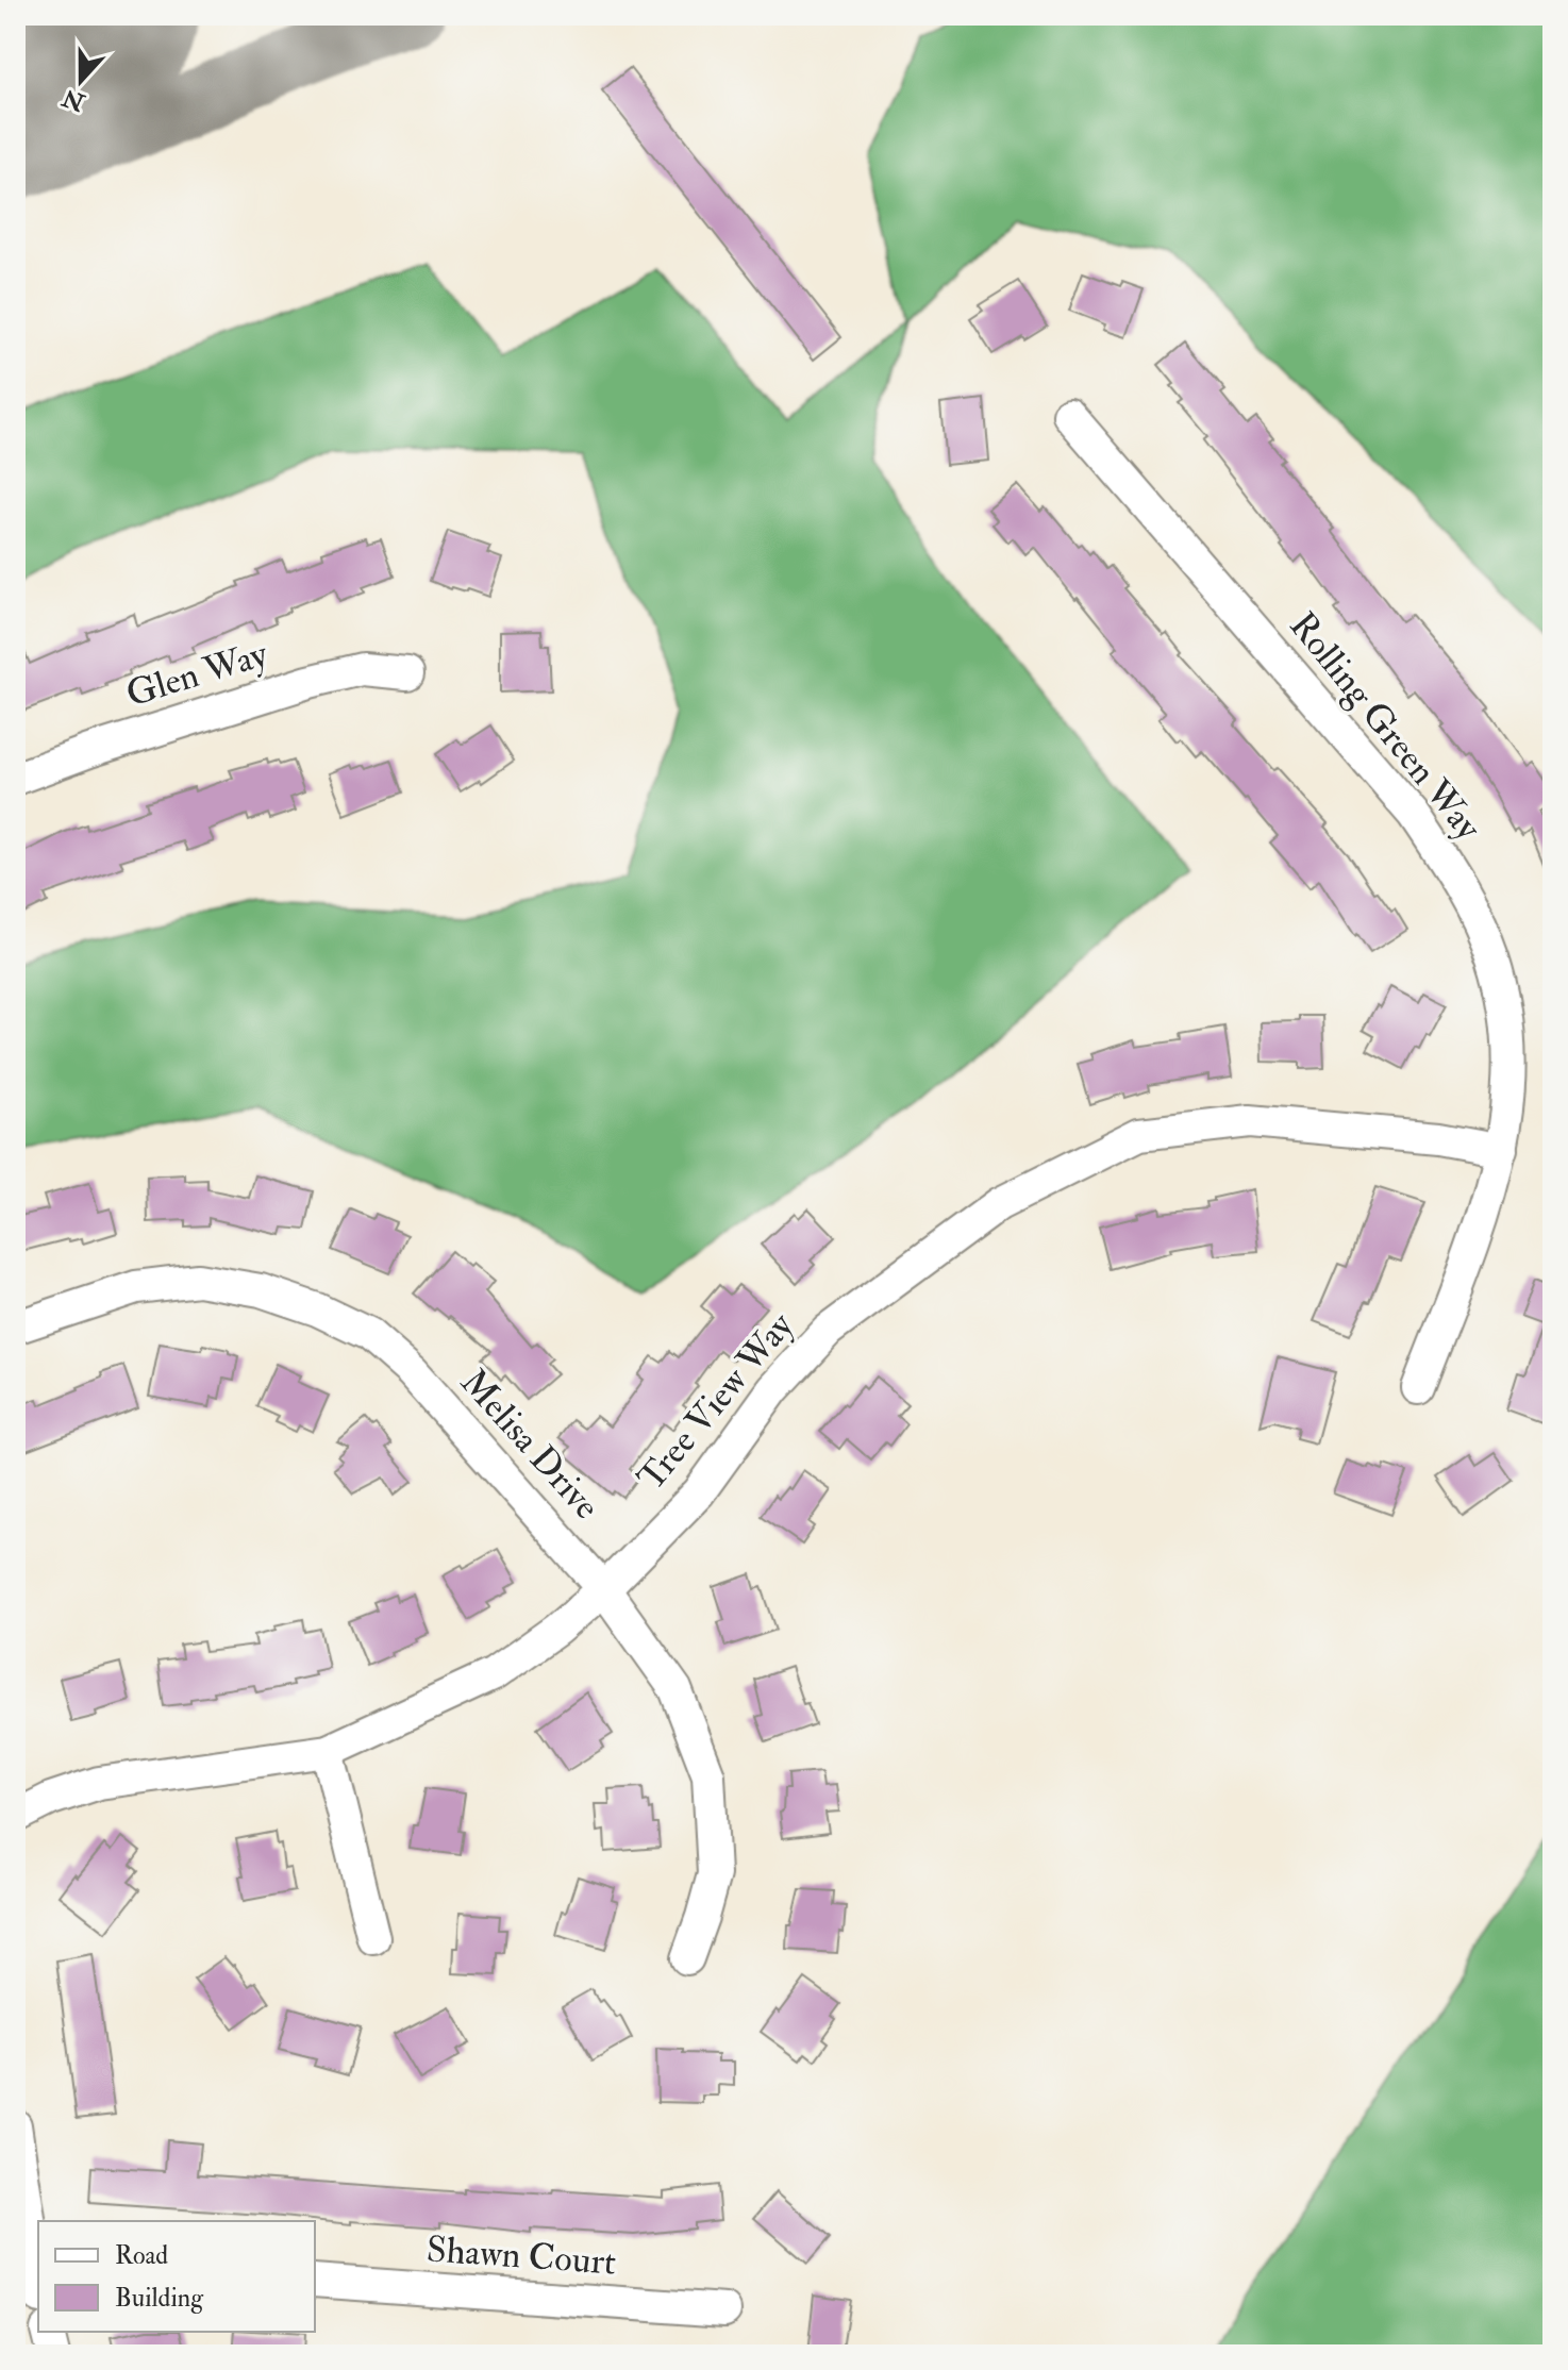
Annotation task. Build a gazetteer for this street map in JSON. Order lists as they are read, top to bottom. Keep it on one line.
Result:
{"streets":{"street":["Glen Way","Rolling Green Way","Tree View Way","Melisa Drive","Shawn Court"]},"crossings":[["Rolling Green Way","Tree View Way"],["Tree View Way","Melisa Drive"]],"legend":["Road","Building"],"north":"bottom"}
